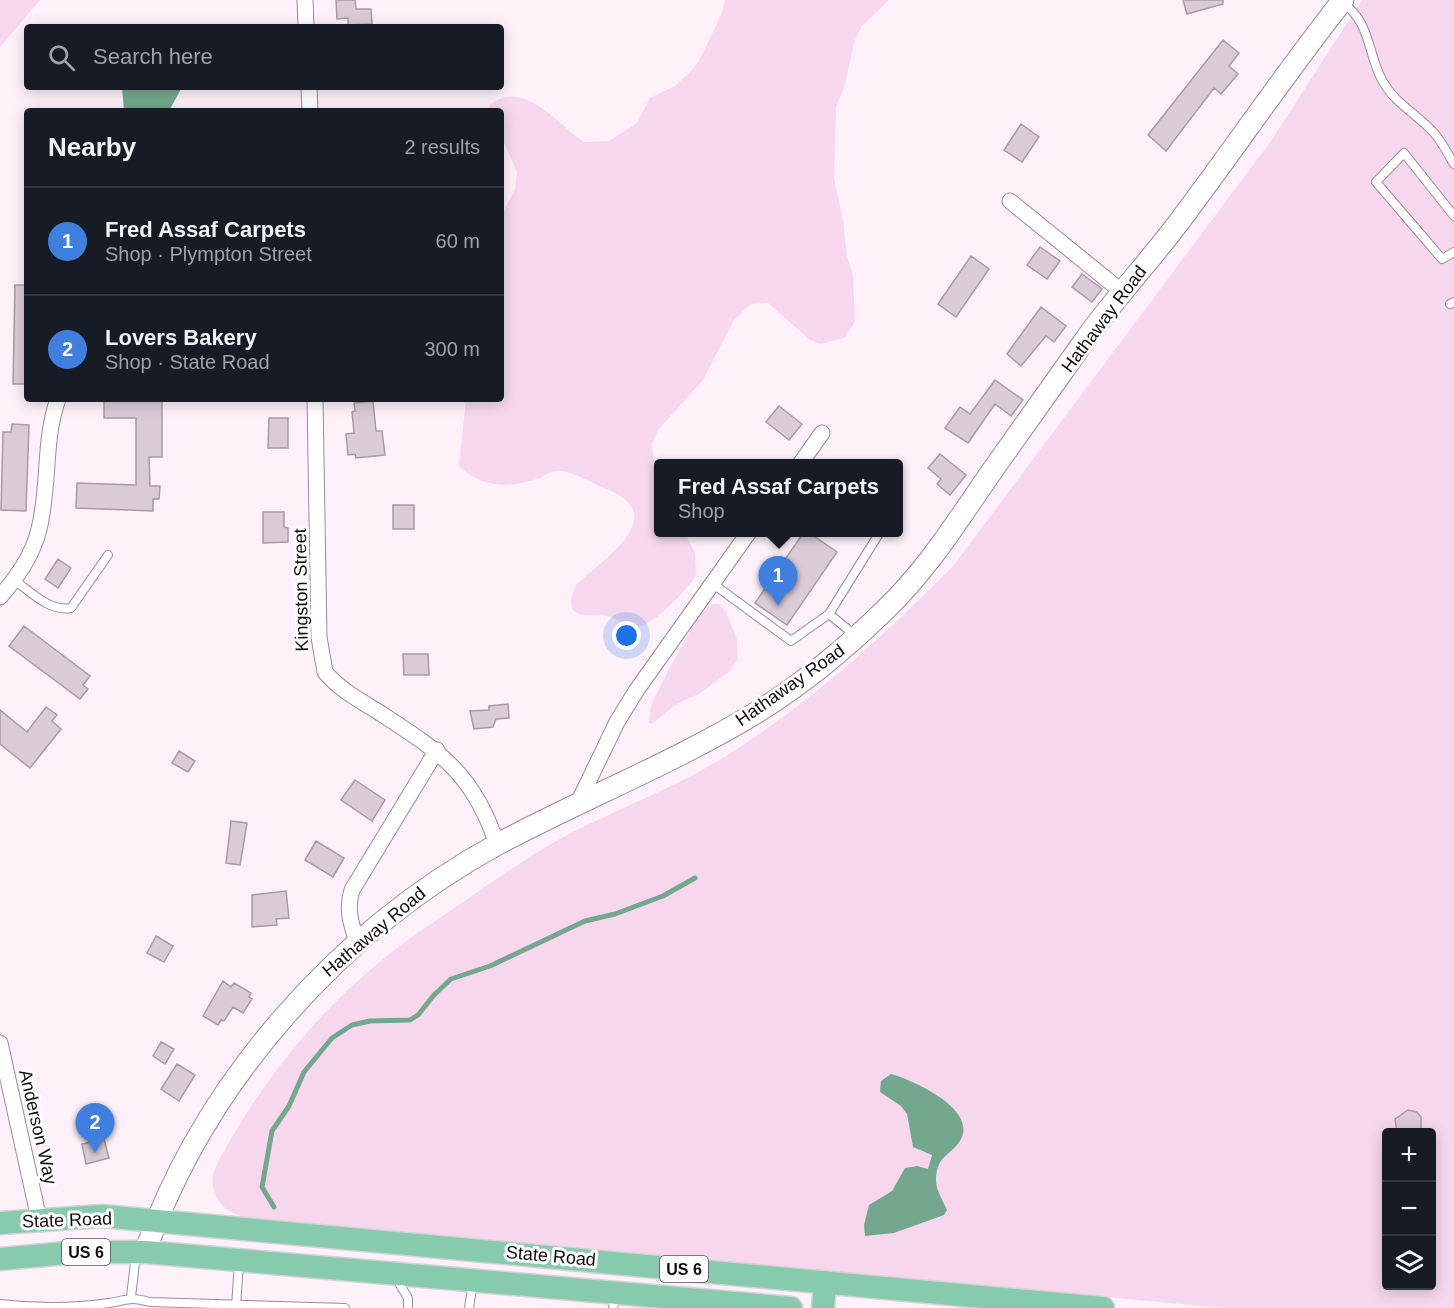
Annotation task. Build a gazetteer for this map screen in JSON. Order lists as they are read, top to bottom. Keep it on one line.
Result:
{"streets":{"main road":["Hathaway Road","State Road","US 6"],"street":["Kingston Street","Anderson Way"]},"crossings":[["Hathaway Road","Kingston Street"],["Hathaway Road","State Road"],["Anderson Way","State Road"]],"page":{"search":"Search here","heading":["Nearby","2 results"],"list":[{"mark":"1","name":"Fred Assaf Carpets","note":"Shop · Plympton Street","value":"60 m"},{"mark":"2","name":"Lovers Bakery","note":"Shop · State Road","value":"300 m"}],"popup":["Fred Assaf Carpets","Shop"],"pins":["1","2"],"map_buttons":["+","−"]}}
